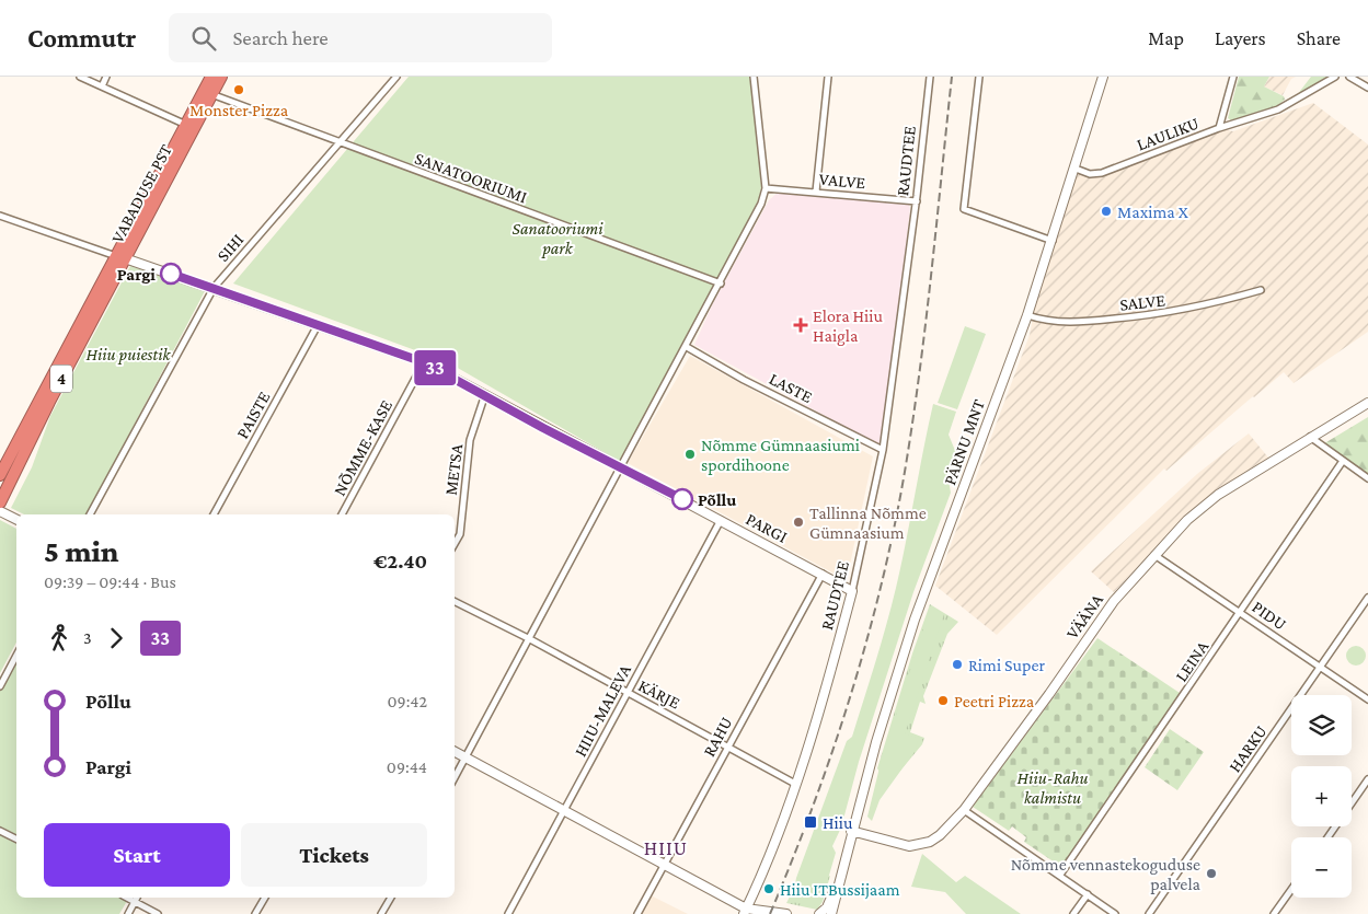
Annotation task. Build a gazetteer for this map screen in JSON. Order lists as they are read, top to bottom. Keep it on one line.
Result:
{"streets":{"highway":["VABADUSE PST","4"],"street":["LAULIKU","RAUDTEE","SANATOORIUMI","VALVE","SIHI","SALVE","LASTE","PAISTE","PÄRNU MNT","NÕMME-KASE","METSA","PARGI","PIDU","VÄÄNA","LEINA","KÄRJE","HIIU-MALEVA","RAHU","HARKU"]},"crossings":[["LAULIKU","PÄRNU MNT"],["RAUDTEE","VALVE"],["RAUDTEE","LASTE"],["RAUDTEE","PARGI"],["RAUDTEE","KÄRJE"],["SANATOORIUMI","VABADUSE PST"],["SANATOORIUMI","SIHI"],["VABADUSE PST","PARGI"],["SIHI","PARGI"],["SALVE","PÄRNU MNT"],["PAISTE","PARGI"],["PÄRNU MNT","VÄÄNA"],["NÕMME-KASE","PARGI"],["METSA","PARGI"],["PARGI","HIIU-MALEVA"],["PARGI","RAHU"],["PIDU","VÄÄNA"],["PIDU","LEINA"],["PIDU","HARKU"],["KÄRJE","HIIU-MALEVA"],["KÄRJE","RAHU"]],"districts":["HIIU"],"parks":["Sanatooriumi park","Hiiu puiestik","Hiiu-Rahu kalmistu"],"places":{"other":["Monster Pizza","Maxima X","Pargi","Nõmme Gümnaasiumi spordihoone","Põllu","Tallinna Nõmme Gümnaasium","Rimi Super","Peetri Pizza","Nõmme vennastekoguduse palvela","Hiiu ITBussijaam"],"health":["Elora Hiiu Haigla"],"transit":["Hiiu"]},"lines":["bus line 33"],"page":{"header":"Commutr","search":"Search here","nav":["Map","Layers","Share"],"on_map":"33","heading":["5 min","09:39 – 09:44 · Bus","€2.40"],"legs":["3","33"],"list":[{"name":"Põllu","value":"09:42"},{"name":"Pargi","value":"09:44"}],"map_buttons":["+","−"],"buttons":["Start","Tickets"]}}
